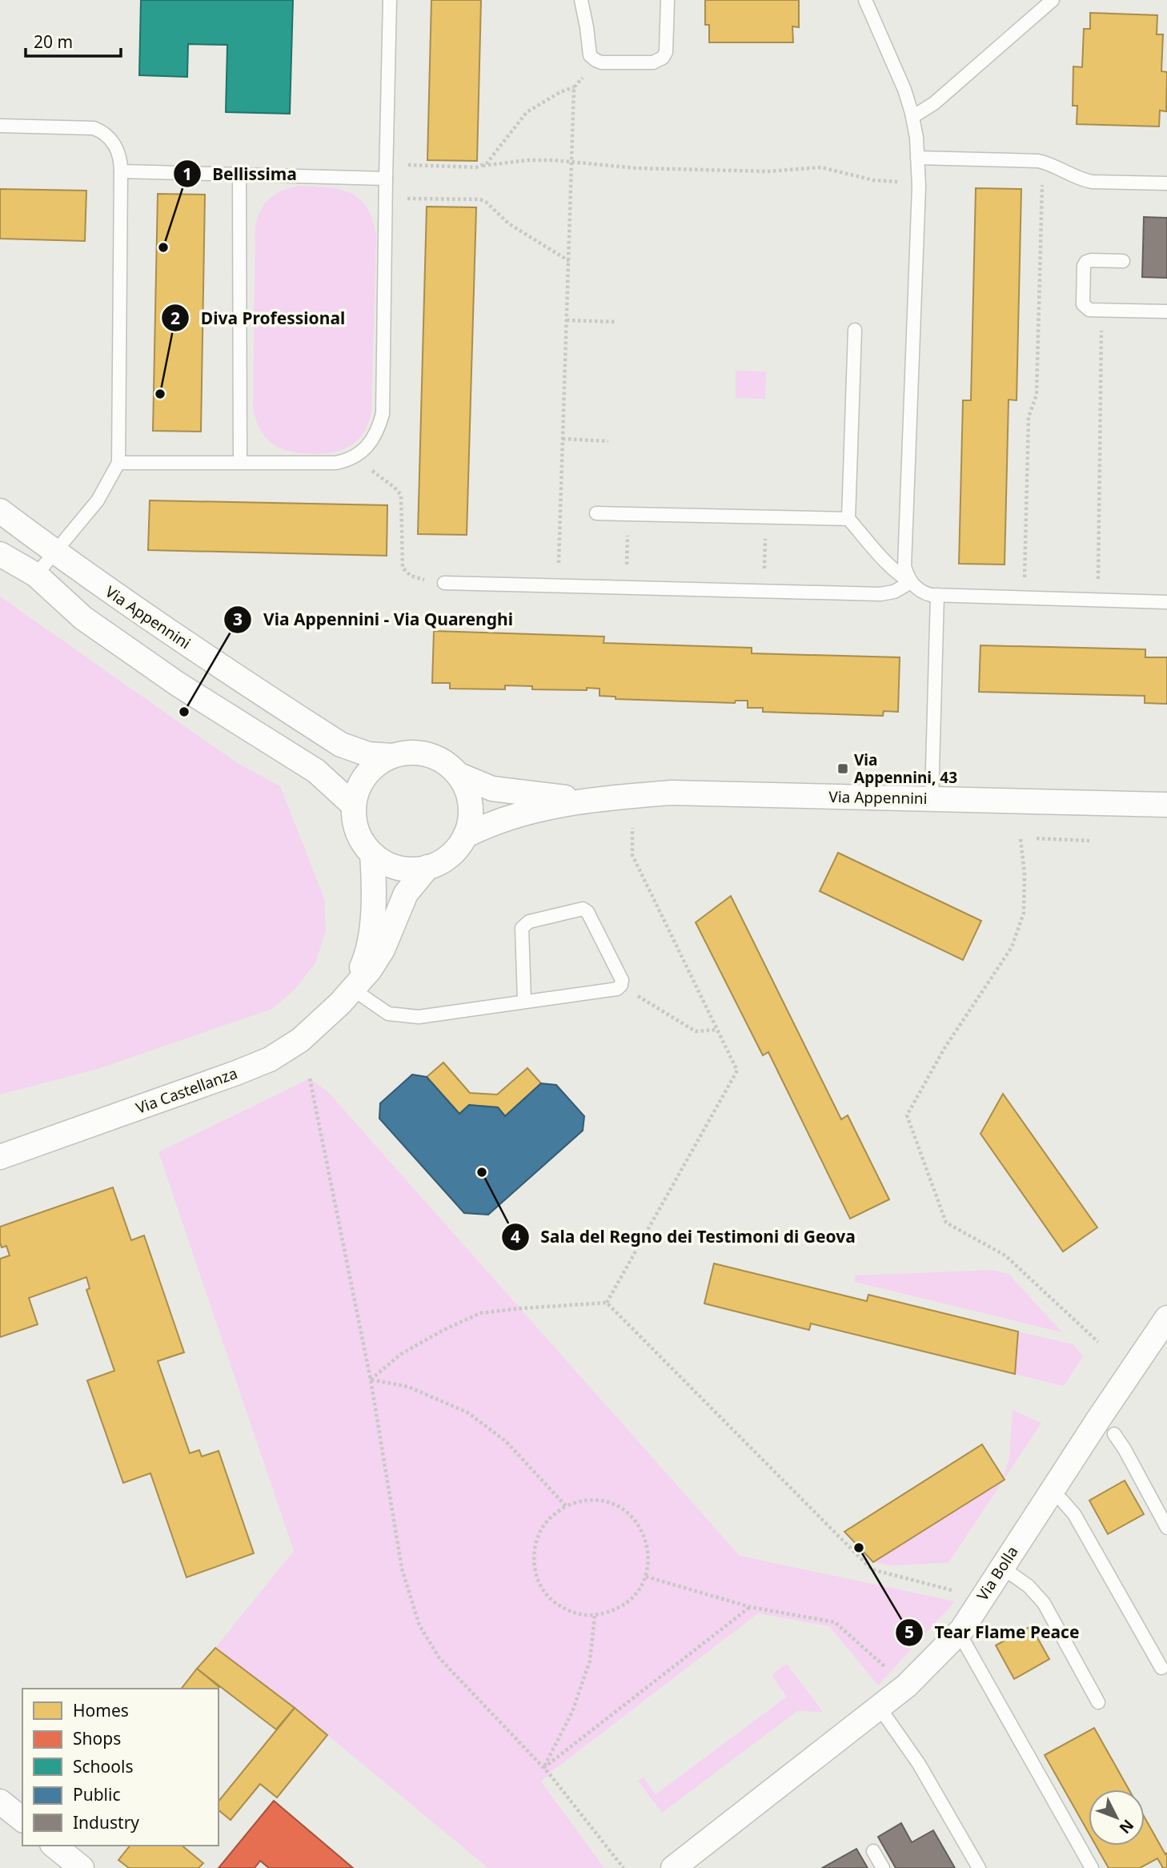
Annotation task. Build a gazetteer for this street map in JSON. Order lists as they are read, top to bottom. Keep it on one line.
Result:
{"streets":{"street":["Via Appennini","Via Castellanza","Via Bolla"]},"crossings":[["Via Appennini","Via Castellanza"]],"places":{"other":["Bellissima","Diva Professional","Via Appennini - Via Quarenghi","Sala del Regno dei Testimoni di Geova","Tear Flame Peace"],"transit":["Via Appennini, 43"]},"legend":["Homes","Shops","Schools","Public","Industry"],"scale_bar":"20 m","north":"bottom right"}
